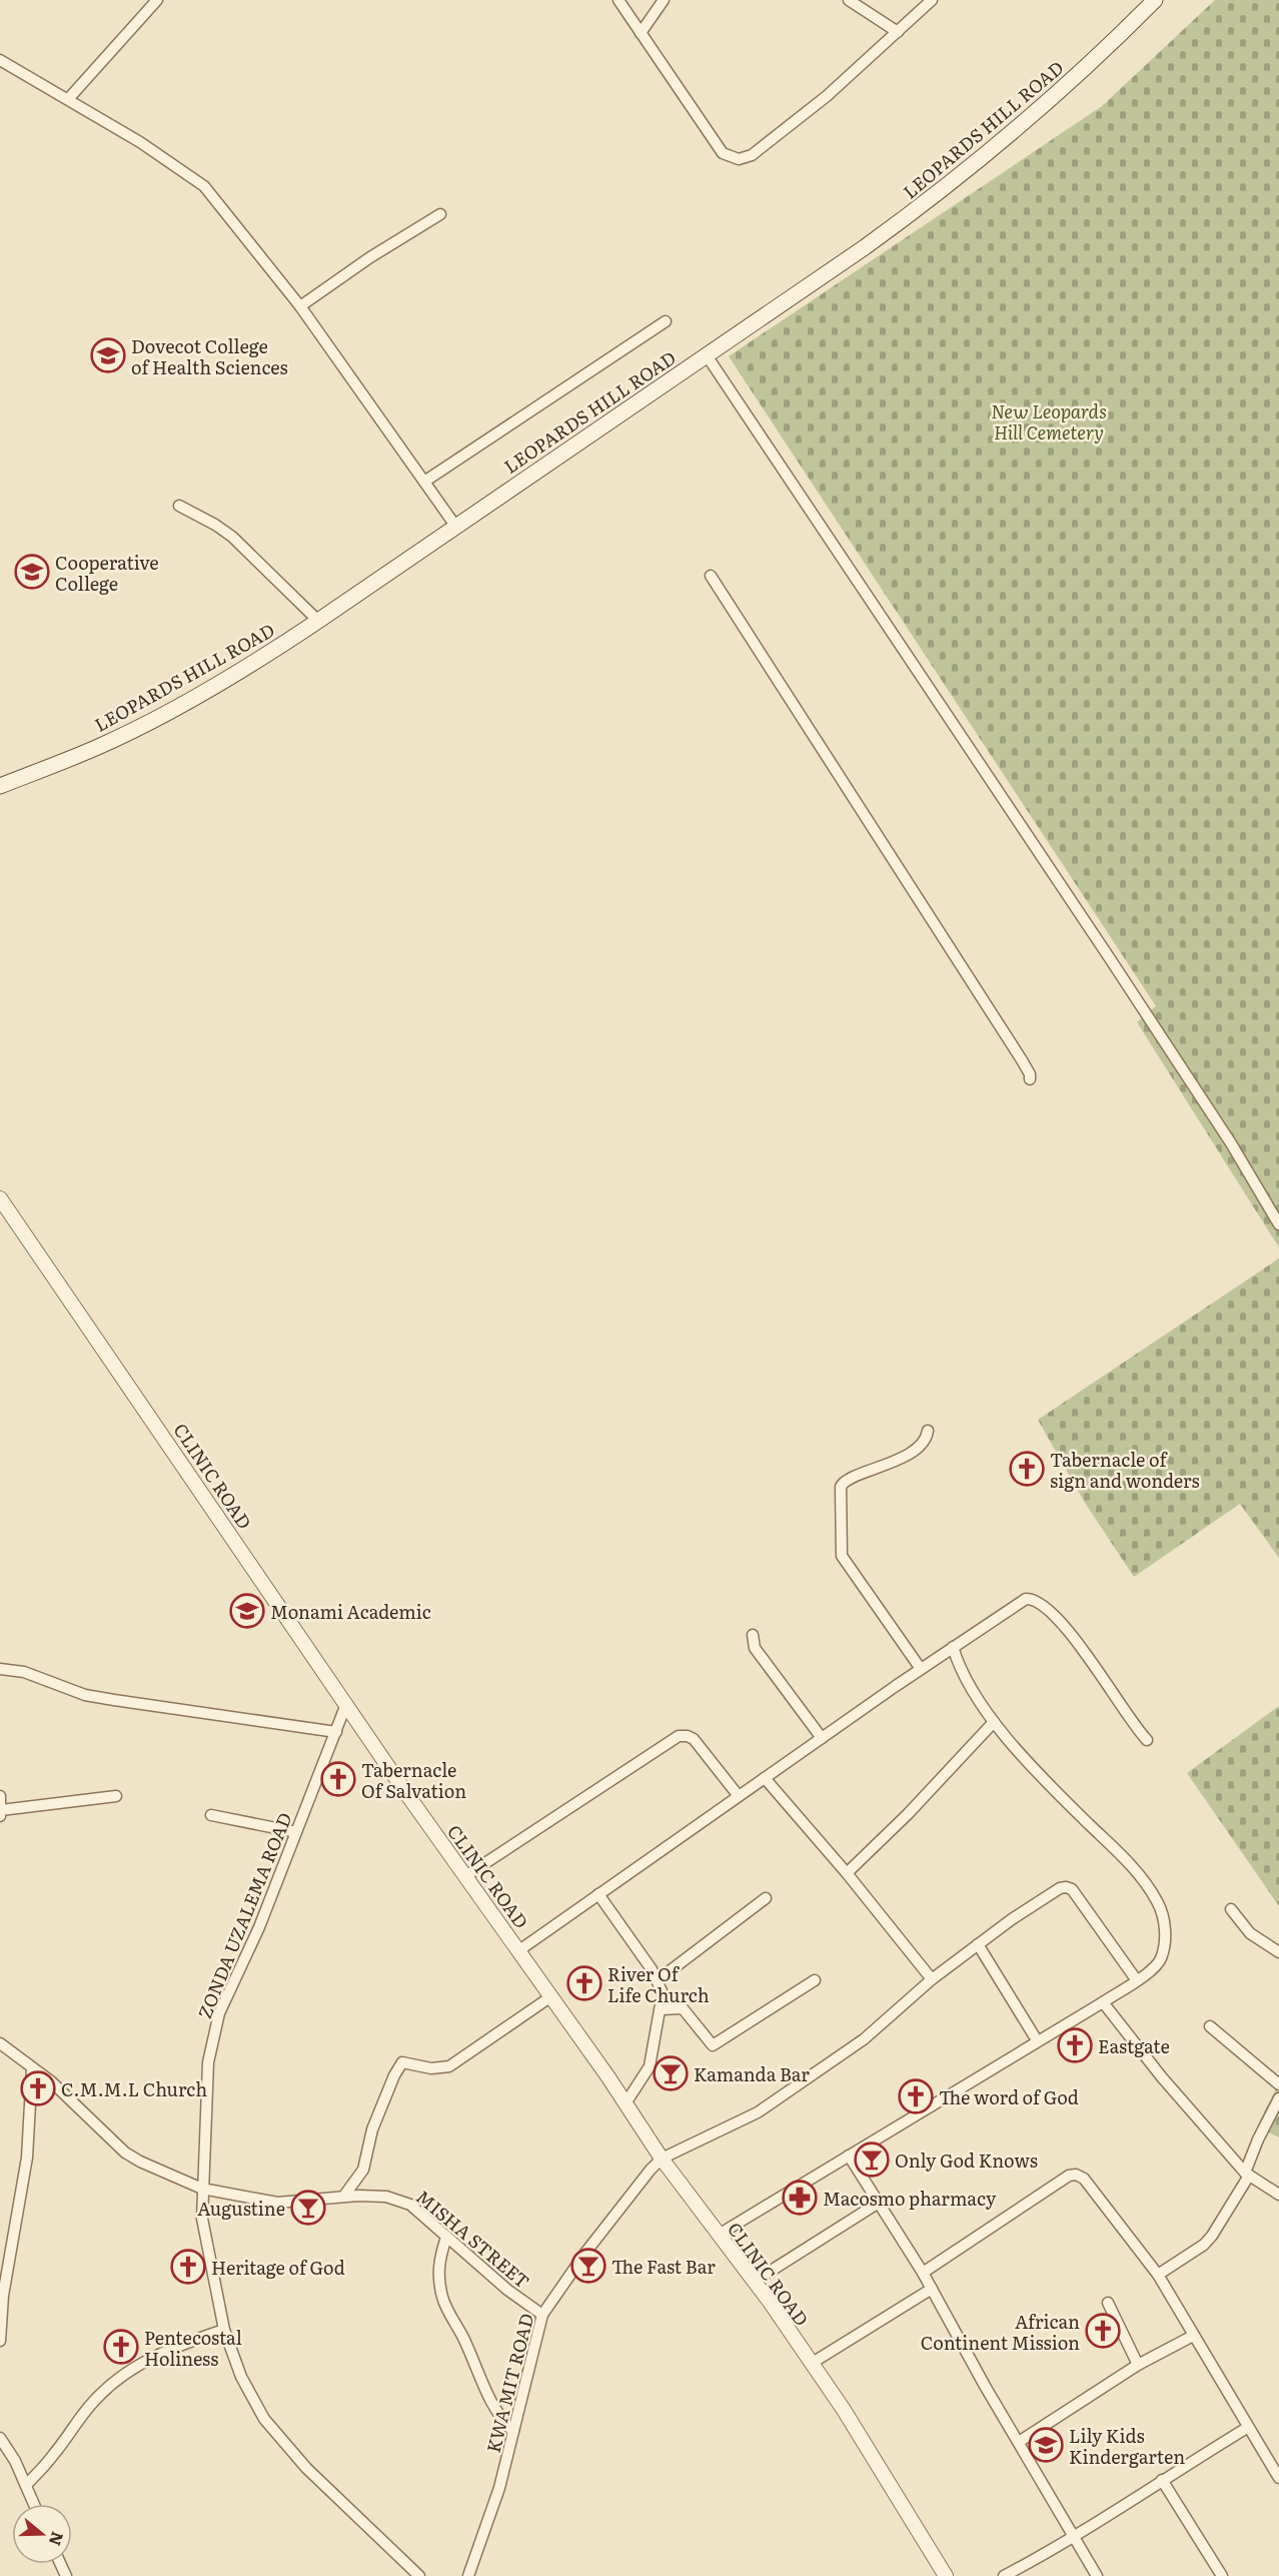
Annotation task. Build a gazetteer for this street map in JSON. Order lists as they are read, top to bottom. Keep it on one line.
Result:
{"streets":{"main road":["LEOPARDS HILL ROAD"],"street":["CLINIC ROAD","ZONDA UZALEMA ROAD","MISHA STREET","KWA MIT ROAD"]},"crossings":[["CLINIC ROAD","ZONDA UZALEMA ROAD"],["CLINIC ROAD","KWA MIT ROAD"],["ZONDA UZALEMA ROAD","MISHA STREET"],["MISHA STREET","KWA MIT ROAD"]],"parks":["New Leopards Hill Cemetery"],"places":{"school or university":["Dovecot College of Health Sciences","Cooperative College","Monami Academic","Lily Kids Kindergarten"],"church":["Tabernacle of sign and wonders","Tabernacle Of Salvation","River Of Life Church","Eastgate","C.M.M.L Church","The word of God","Heritage of God","African Continent Mission","Pentecostal Holiness"],"bar":["Kamanda Bar","Only God Knows","Augustine","The Fast Bar"],"pharmacy":["Macosmo pharmacy"]},"north":"right"}
